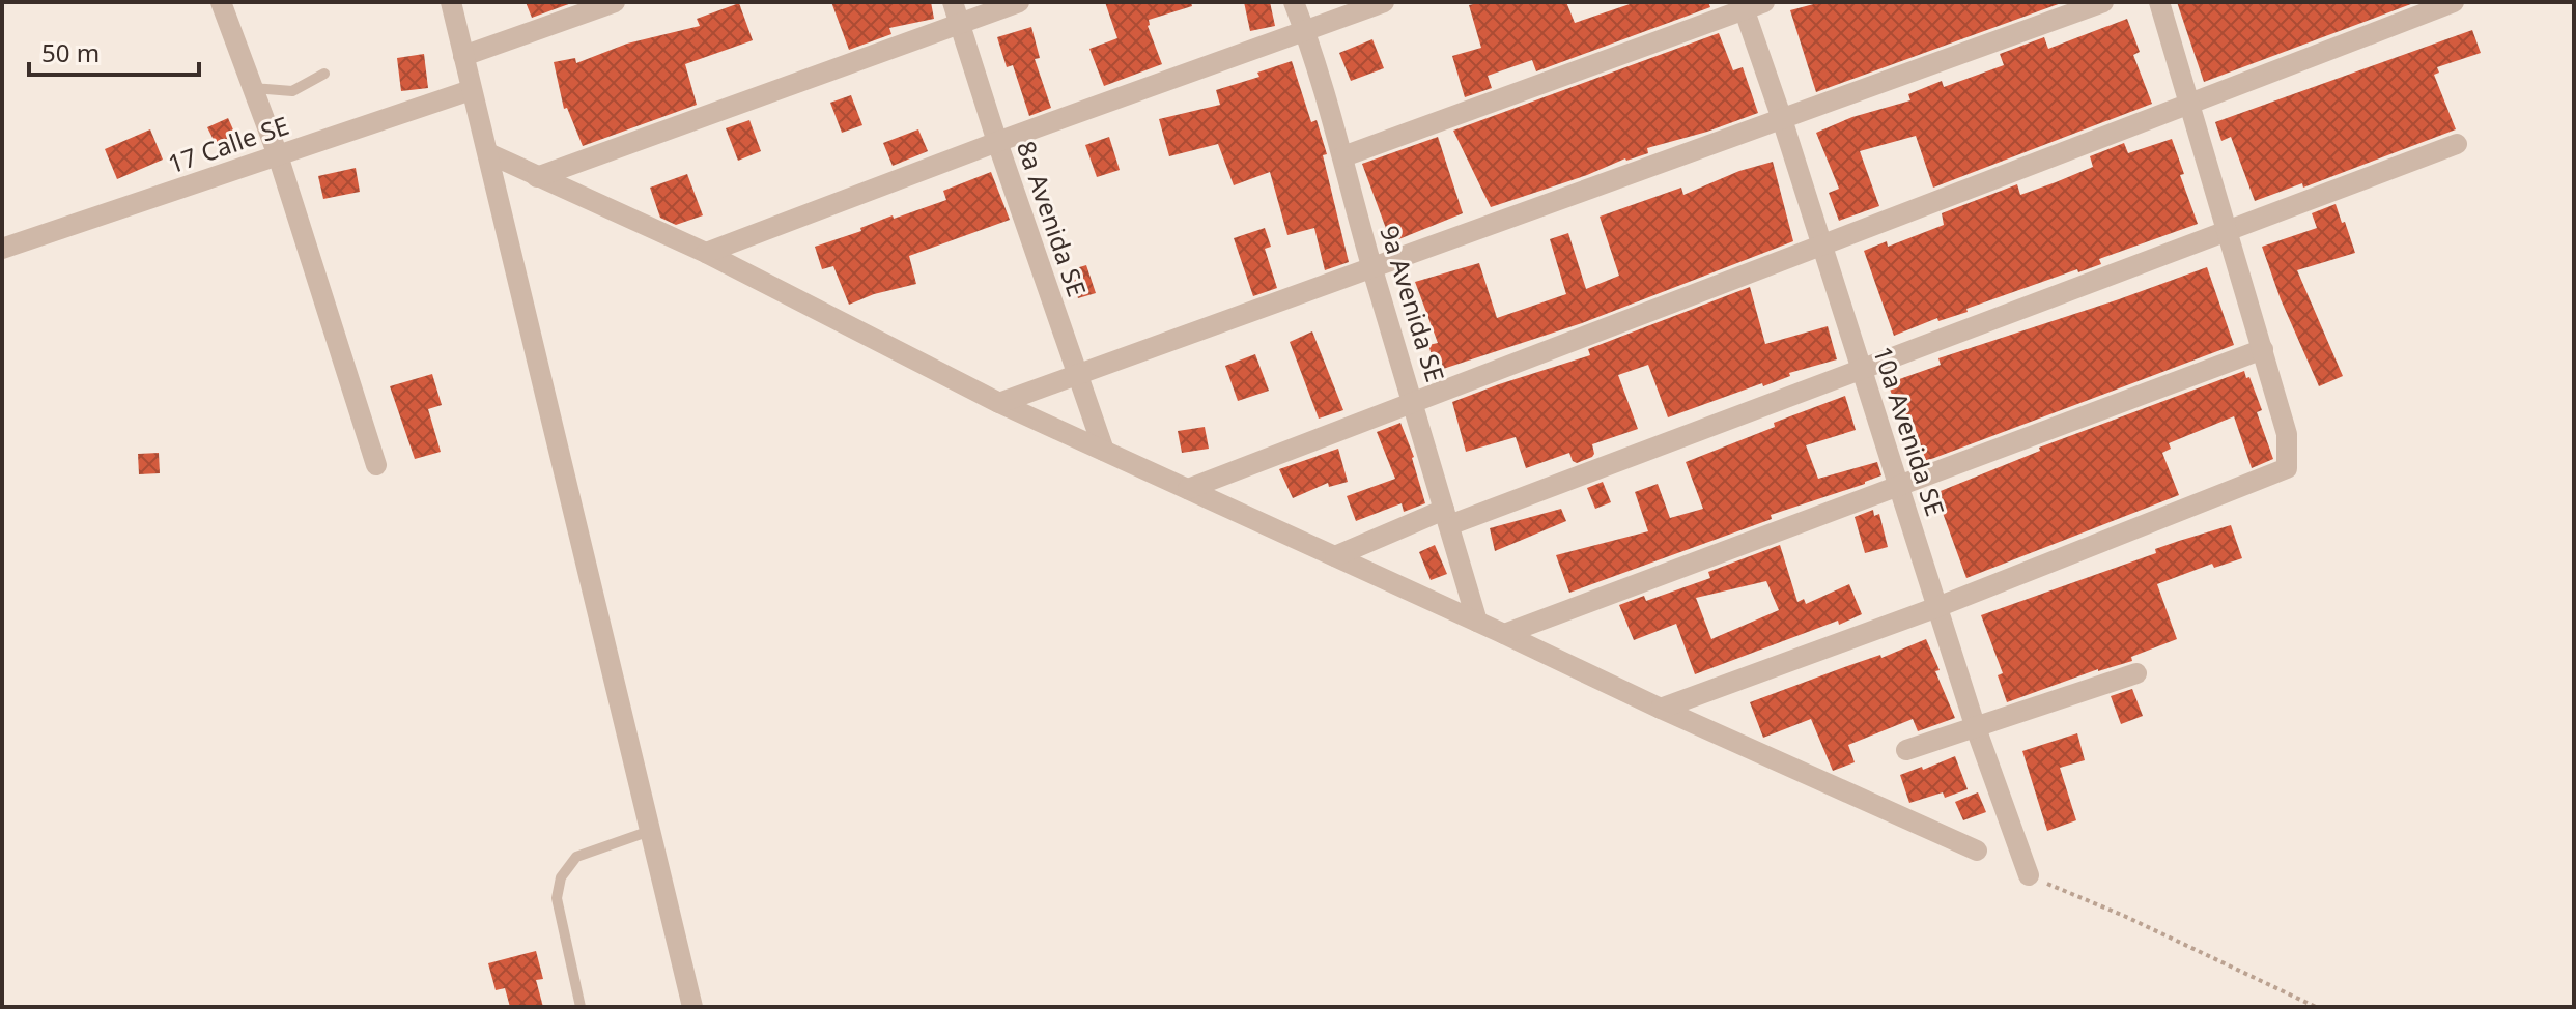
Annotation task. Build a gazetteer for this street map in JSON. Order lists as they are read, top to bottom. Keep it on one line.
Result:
{"streets":{"street":["17 Calle SE","8a Avenida SE","9a Avenida SE","10a Avenida SE"]},"scale_bar":"50 m"}
